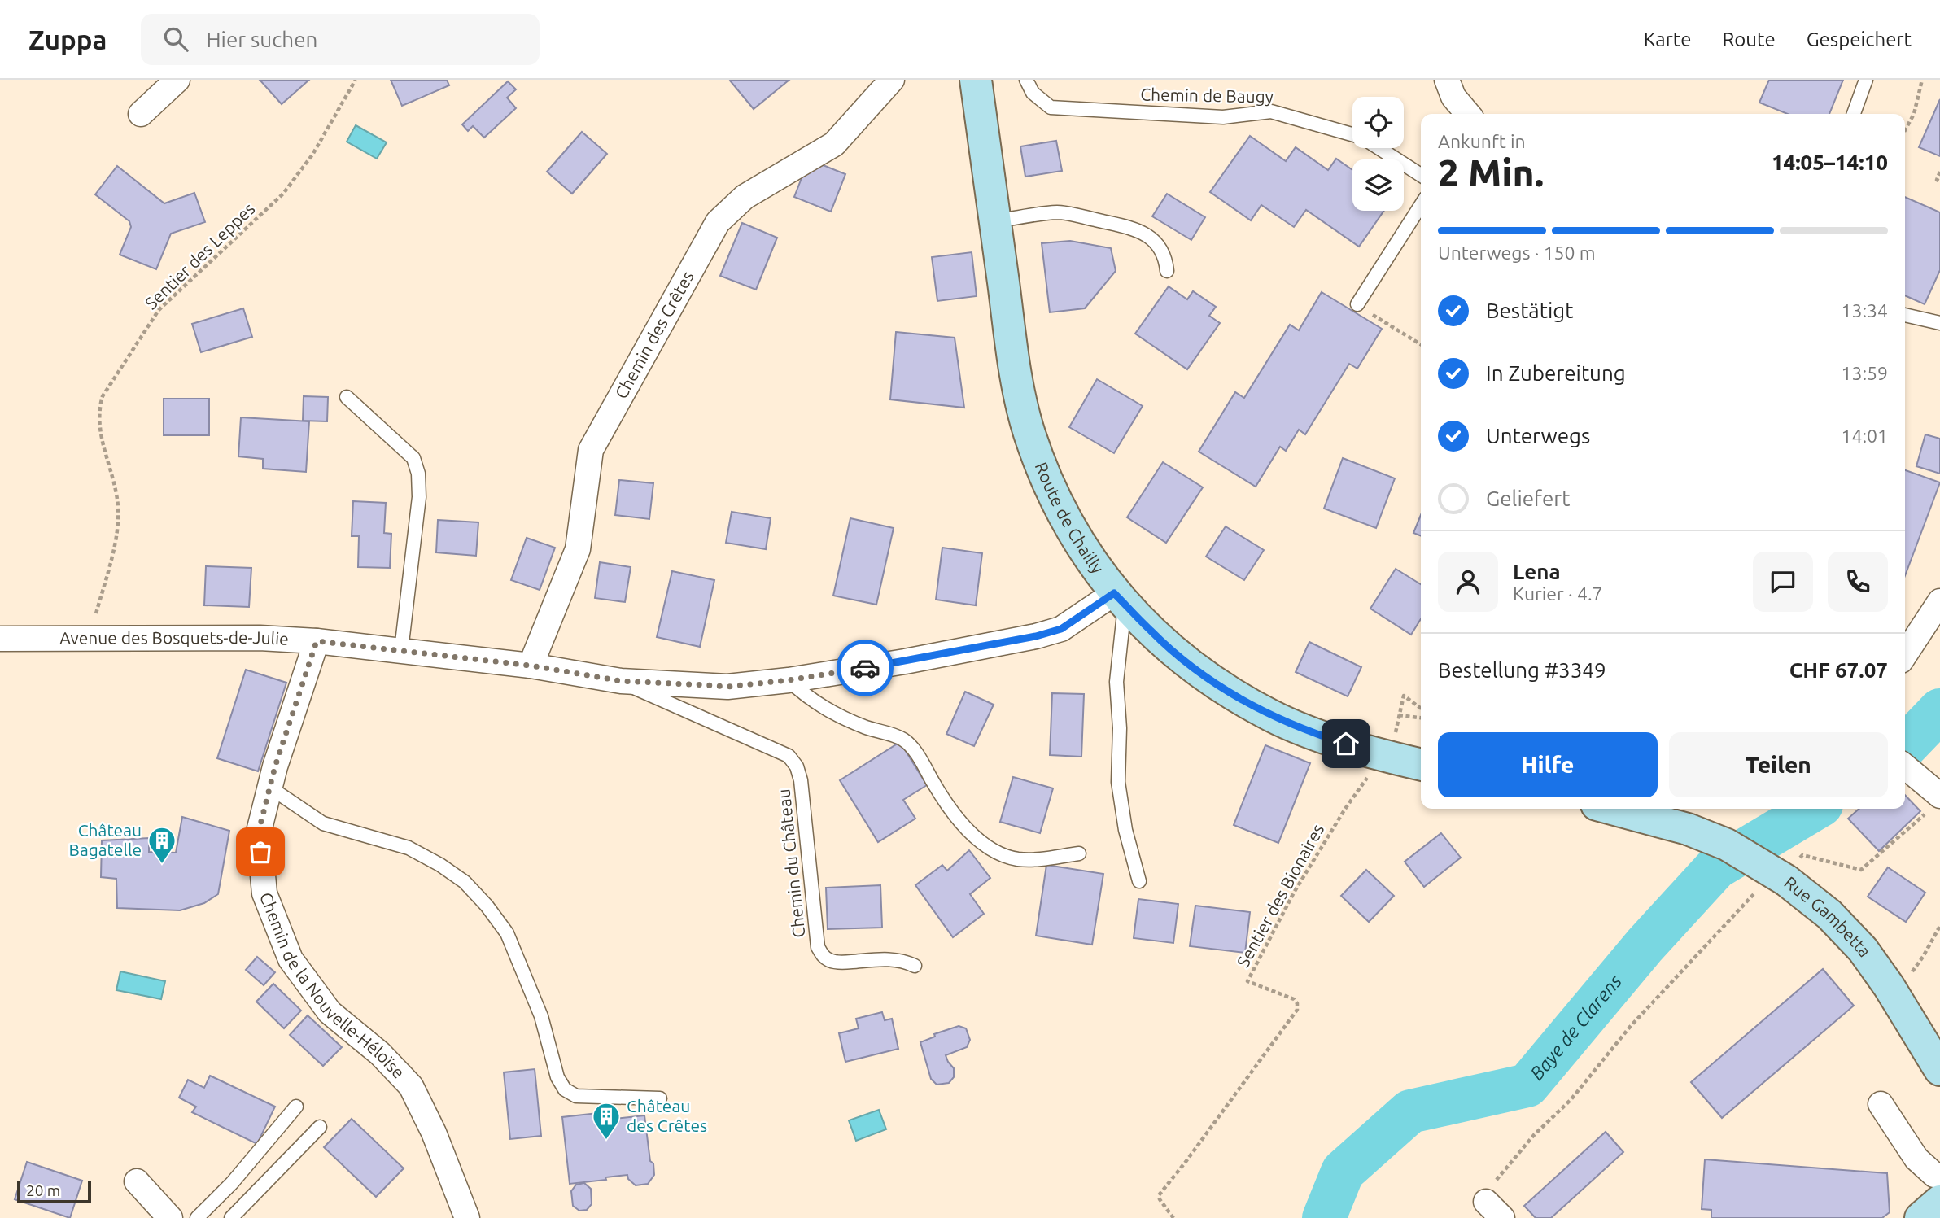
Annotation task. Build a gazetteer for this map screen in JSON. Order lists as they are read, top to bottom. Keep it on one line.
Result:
{"streets":{"main road":["Route de Chailly","Rue Gambetta"],"street":["Chemin des Crêtes","Avenue des Bosquets-de-Julie","Chemin de la Nouvelle-Héloïse"],"lane":["Chemin de Baugy","Chemin du Château"],"path":["Sentier des Leppes","Sentier des Bionaires"]},"crossings":[["Chemin des Crêtes","Avenue des Bosquets-de-Julie"],["Route de Chailly","Avenue des Bosquets-de-Julie"],["Route de Chailly","Sentier des Bionaires"],["Avenue des Bosquets-de-Julie","Chemin du Château"],["Avenue des Bosquets-de-Julie","Chemin de la Nouvelle-Héloïse"]],"water":["Baye de Clarens"],"places":{"building":["Château Bagatelle","Château des Crêtes"]},"scale_bar":"20 m","page":{"header":"Zuppa","search":"Hier suchen","nav":["Karte","Route","Gespeichert"],"heading":["2 Min.","Ankunft in","14:05–14:10"],"panel":["Lena","Kurier · 4.7","Bestellung #3349","CHF 67.07"],"bar":"Unterwegs · 150 m","list":[["Bestätigt","13:34"],["In Zubereitung","13:59"],["Unterwegs","14:01"],"Geliefert"],"buttons":["Hilfe","Teilen"],"scale":"20 m"}}
